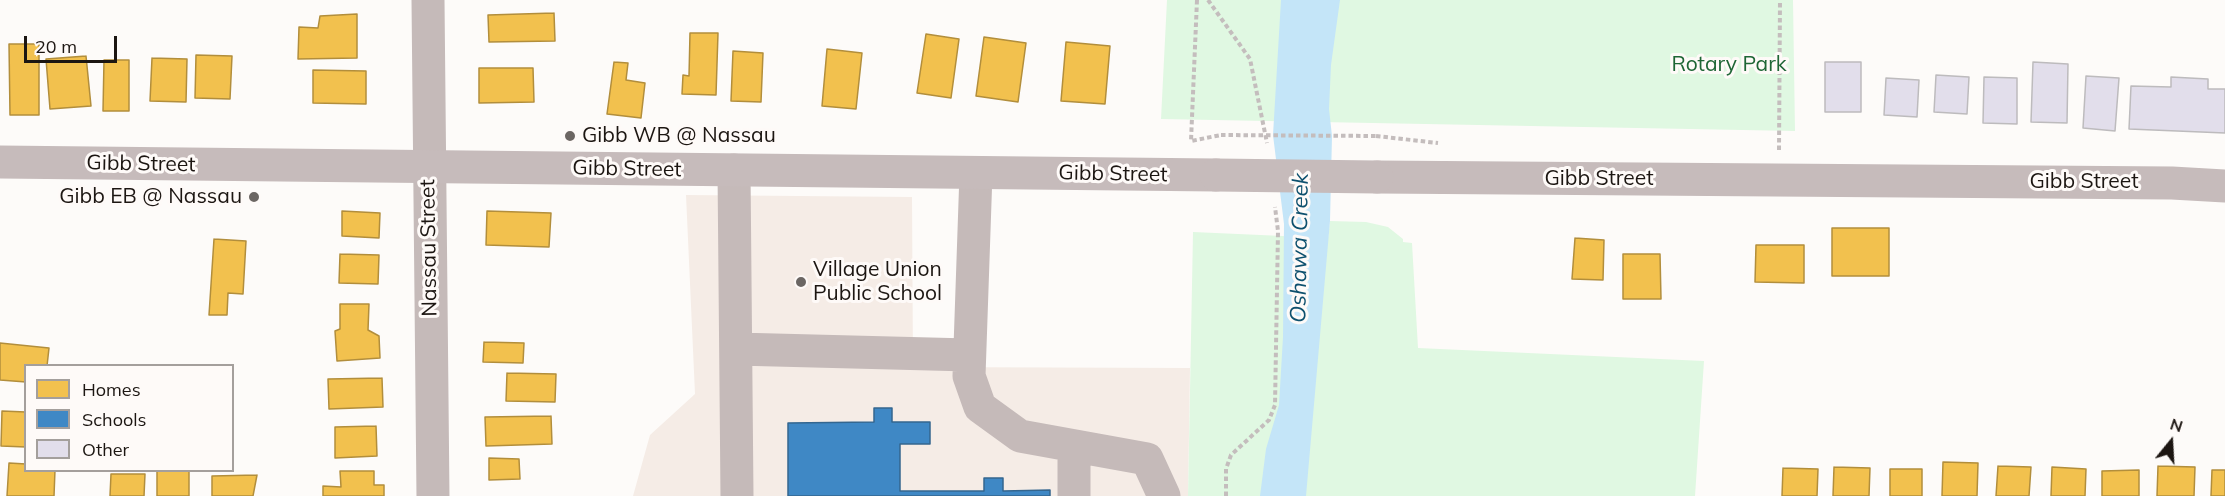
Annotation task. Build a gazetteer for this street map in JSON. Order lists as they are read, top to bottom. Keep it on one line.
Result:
{"streets":{"main road":["Gibb Street"],"street":["Nassau Street"]},"crossings":[["Gibb Street","Nassau Street"]],"water":["Oshawa Creek"],"parks":["Rotary Park"],"places":["Gibb WB @ Nassau","Gibb EB @ Nassau","Village Union Public School"],"legend":["Homes","Schools","Other"],"scale_bar":"20 m","north":"top"}
